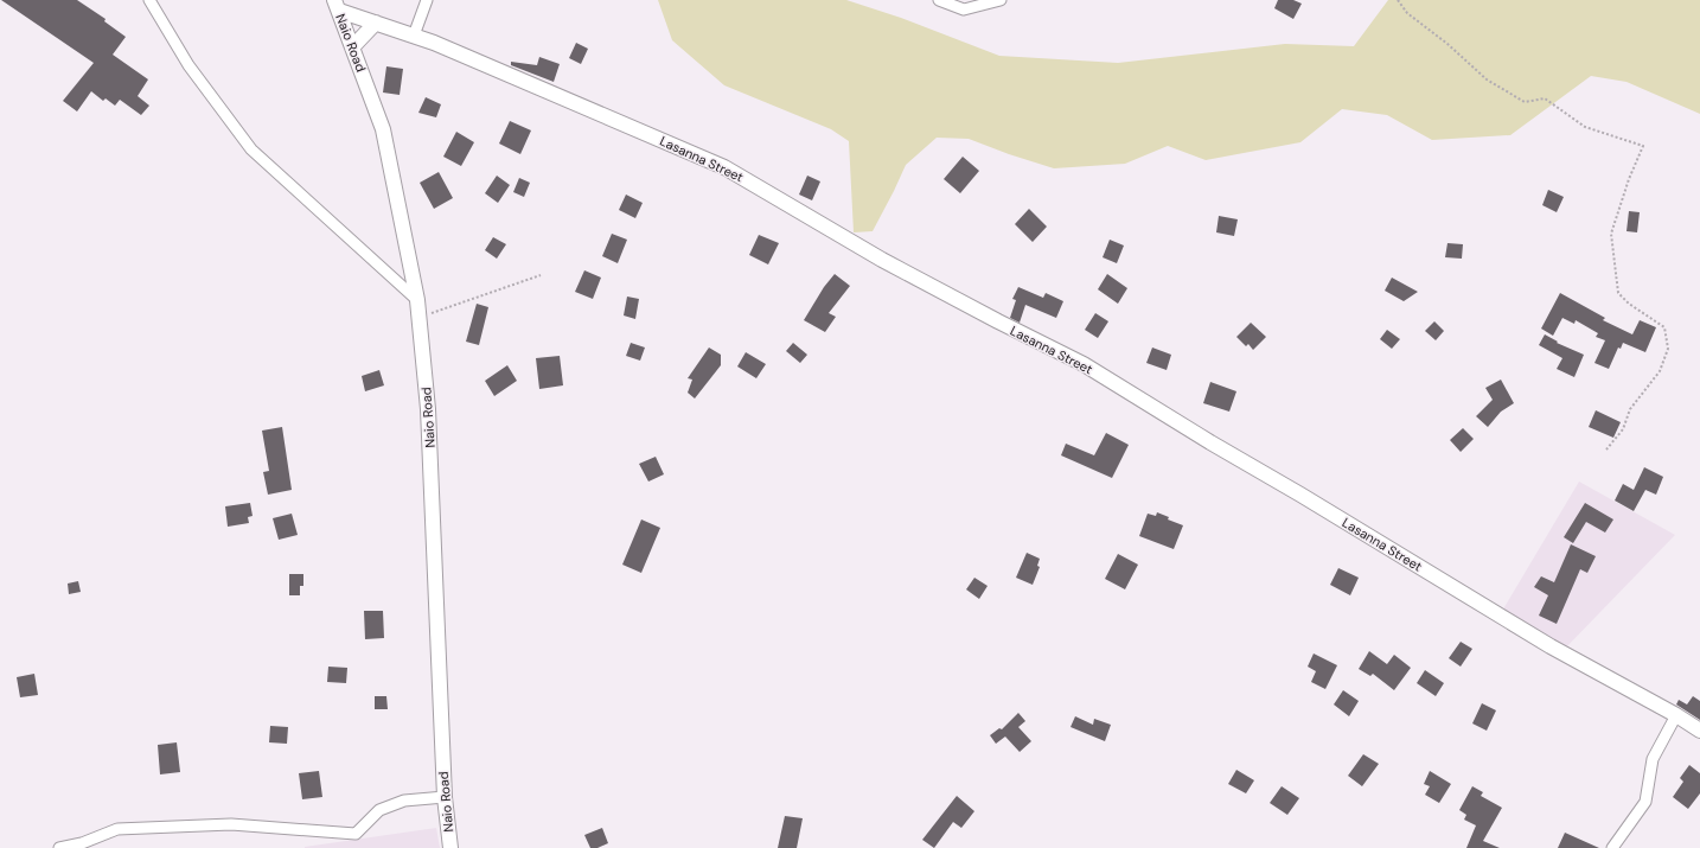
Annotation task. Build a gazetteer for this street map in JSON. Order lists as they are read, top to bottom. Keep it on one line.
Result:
{"streets":{"street":["Naio Road","Lasanna Street"]},"crossings":[["Naio Road","Lasanna Street"]]}
